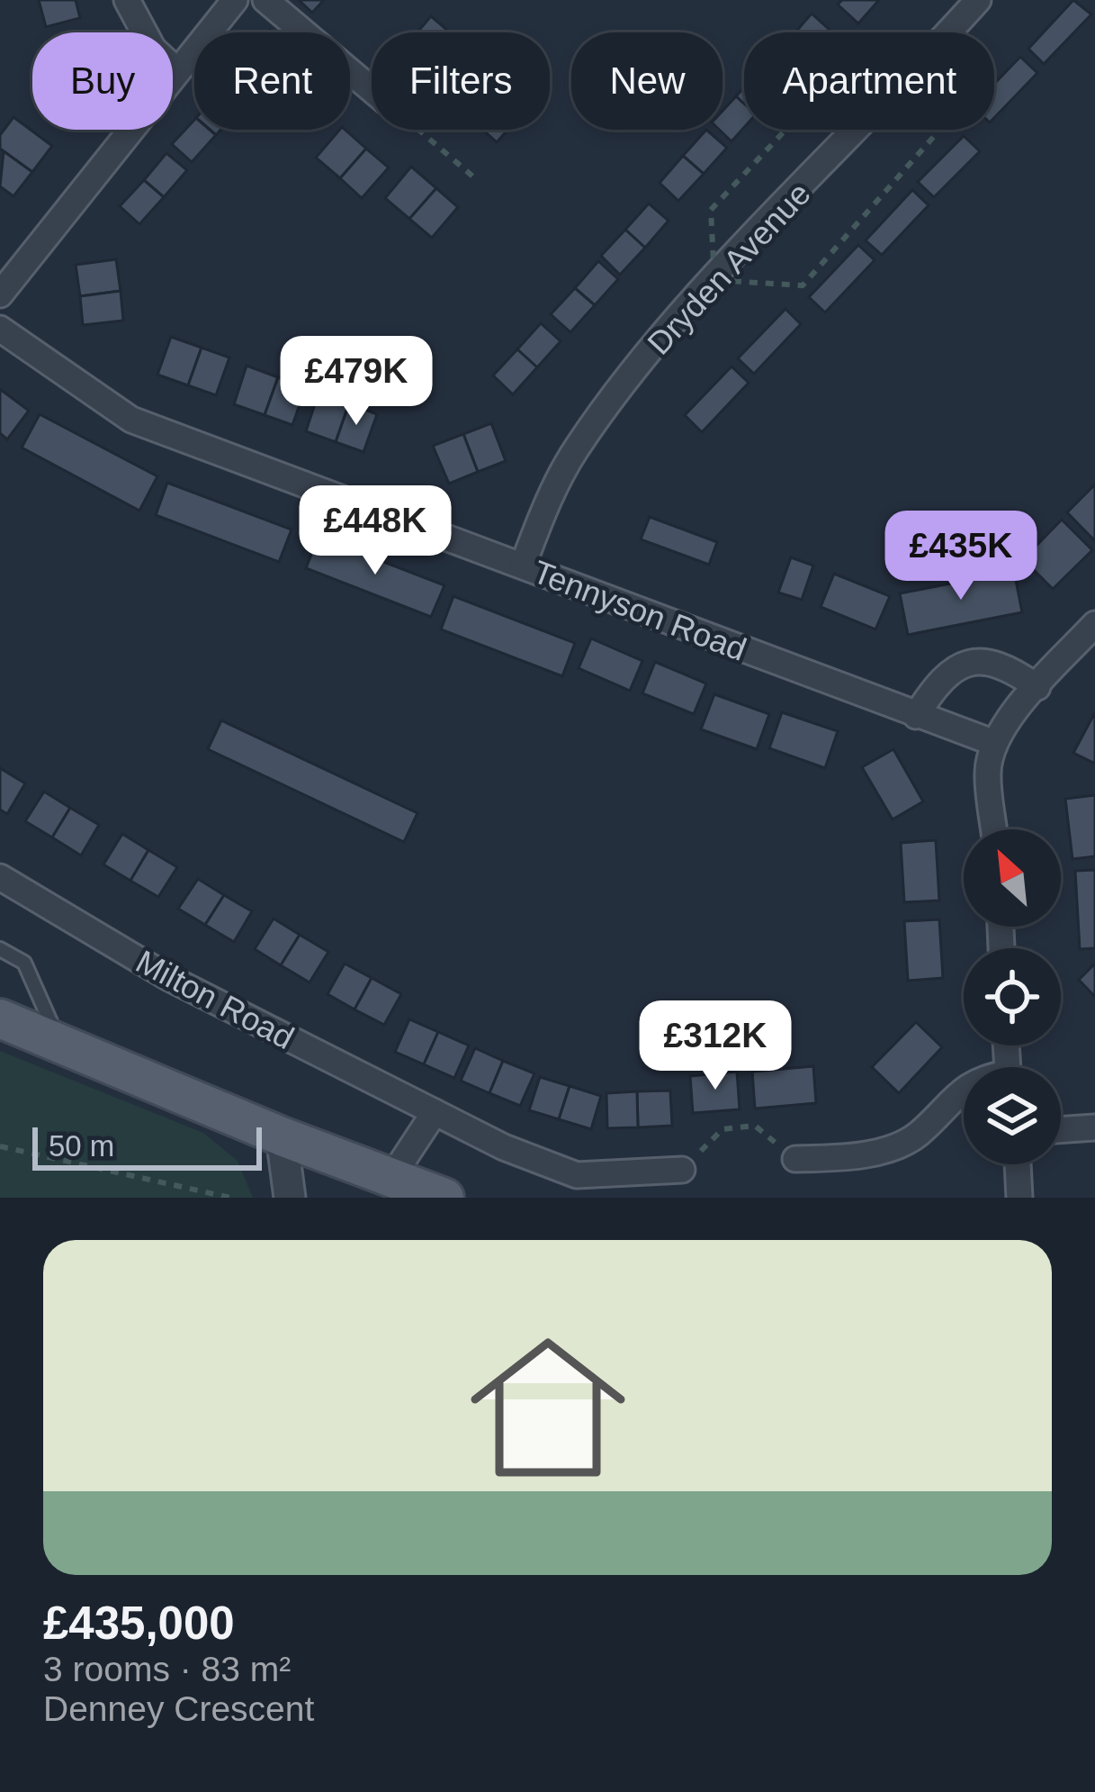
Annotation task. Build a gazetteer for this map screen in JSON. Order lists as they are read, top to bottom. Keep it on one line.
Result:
{"streets":{"street":["Dryden Avenue","Tennyson Road","Milton Road"]},"crossings":[["Dryden Avenue","Tennyson Road"]],"scale_bar":"50 m","north":"top left","page":{"chip":["Buy","Rent","Filters","New","Apartment"],"price":["£479K","£448K","£435K","£312K"],"scale":"50 m","list":[{"name":"£435,000","note":"3 rooms · 83 m² · Denney Crescent"}]}}
